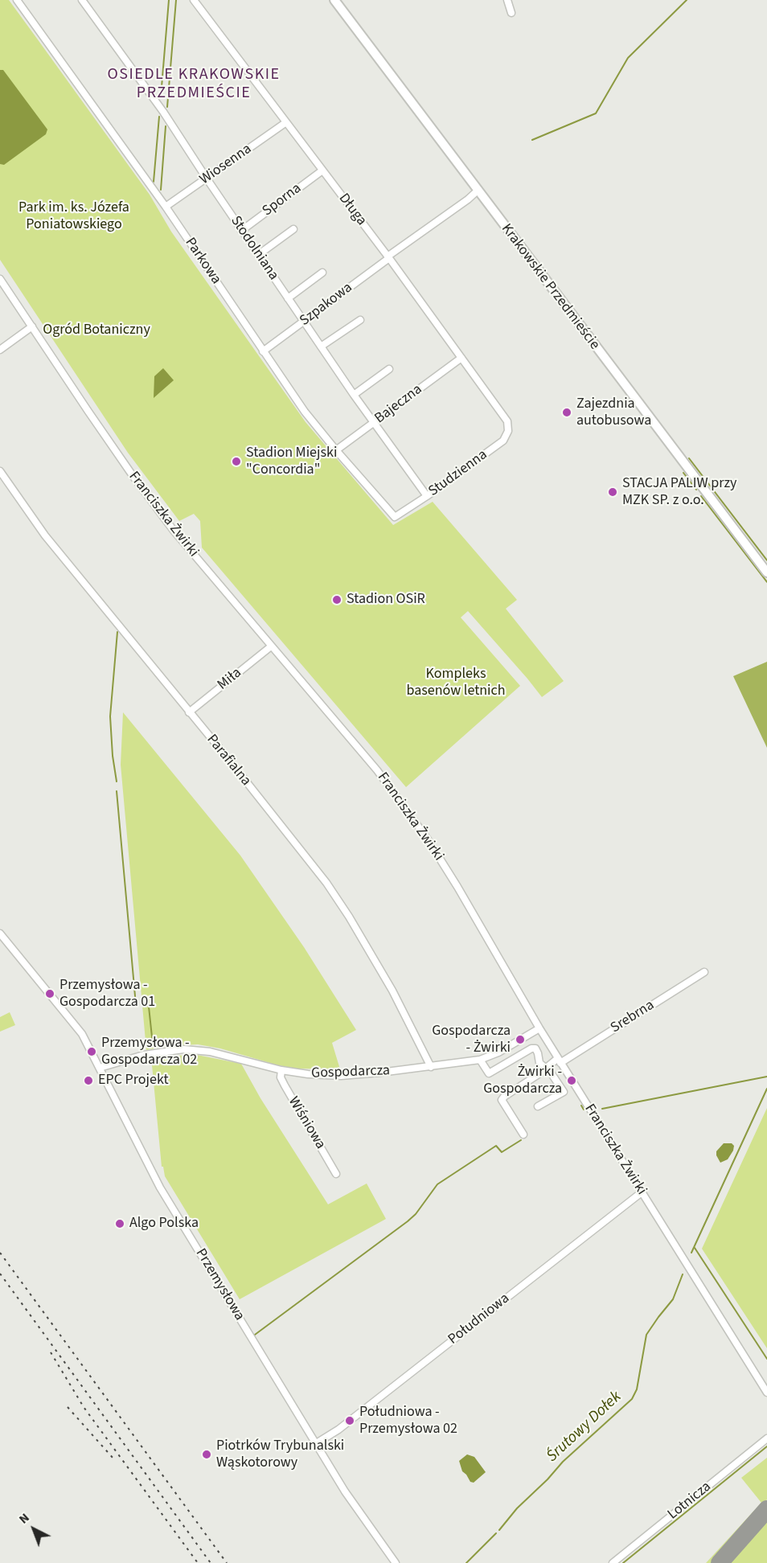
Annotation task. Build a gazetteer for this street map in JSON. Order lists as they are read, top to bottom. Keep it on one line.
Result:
{"streets":{"main road":["Krakowskie Przedmieście"],"street":["Wiosenna","Sporna","Długa","Stodolniana","Parkowa","Szpakowa","Bajeczna","Studzienna","Franciszka Żwirki","Miła","Parafialna","Srebrna","Gospodarcza","Wiśniowa","Przemysłowa","Południowa","Lotnicza"]},"crossings":[["Wiosenna","Długa"],["Wiosenna","Stodolniana"],["Wiosenna","Parkowa"],["Sporna","Długa"],["Sporna","Stodolniana"],["Długa","Szpakowa"],["Długa","Bajeczna"],["Długa","Studzienna"],["Stodolniana","Szpakowa"],["Stodolniana","Bajeczna"],["Stodolniana","Studzienna"],["Parkowa","Szpakowa"],["Parkowa","Bajeczna"],["Parkowa","Studzienna"],["Krakowskie Przedmieście","Szpakowa"],["Franciszka Żwirki","Miła"],["Franciszka Żwirki","Srebrna"],["Franciszka Żwirki","Gospodarcza"],["Franciszka Żwirki","Południowa"],["Miła","Parafialna"],["Parafialna","Gospodarcza"],["Gospodarcza","Wiśniowa"],["Gospodarcza","Przemysłowa"],["Przemysłowa","Południowa"]],"districts":["OSIEDLE KRAKOWSKIE PRZEDMIEŚCIE"],"water":["Śrutowy Dołek"],"parks":["Park im. ks. Józefa Poniatowskiego","Ogród Botaniczny","Kompleks basenów letnich"],"places":["Zajezdnia autobusowa","Stadion Miejski \"Concordia\"","STACJA PALIW przy MZK SP. z o.o.","Stadion OSiR","Przemysłowa - Gospodarcza 01","Gospodarcza - Żwirki","Przemysłowa - Gospodarcza 02","EPC Projekt","Żwirki - Gospodarcza","Algo Polska","Południowa - Przemysłowa 02","Piotrków Trybunalski Wąskotorowy"],"north":"top left"}
